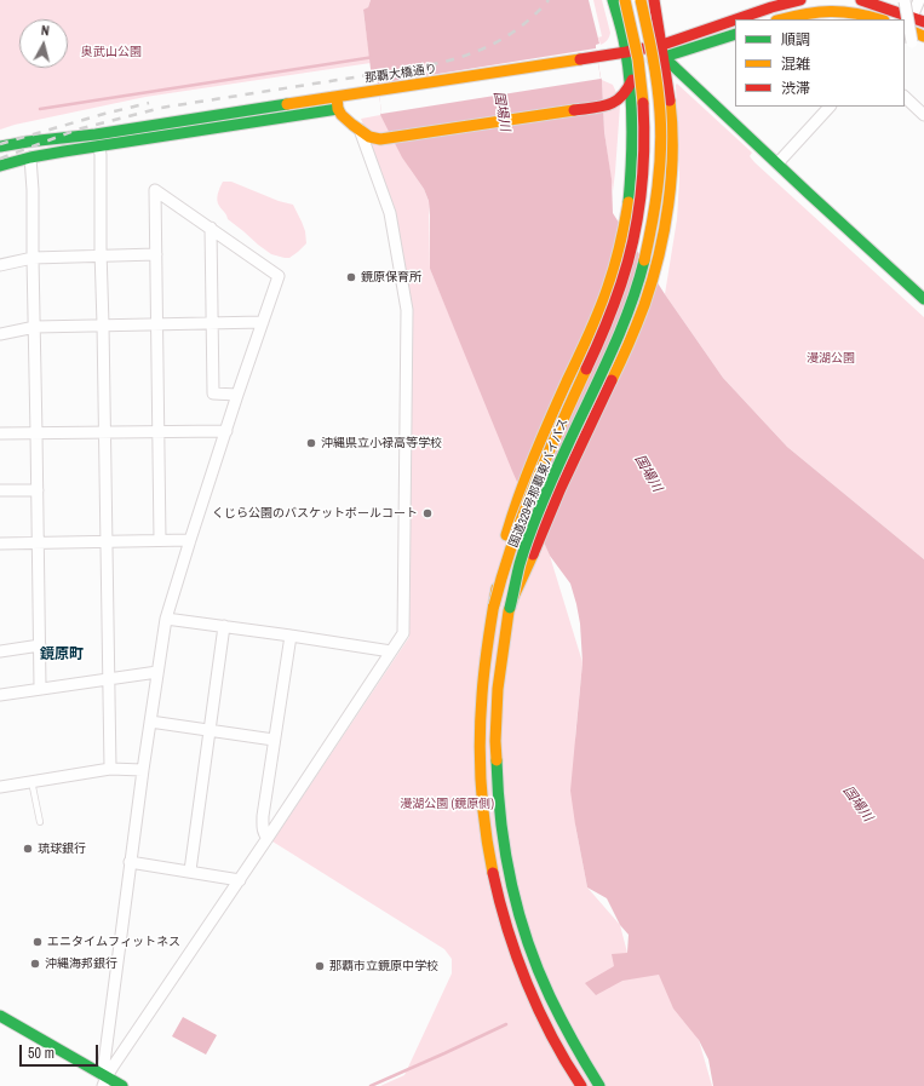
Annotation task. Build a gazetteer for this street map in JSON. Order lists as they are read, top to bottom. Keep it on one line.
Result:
{"streets":{"main road":["那覇大橋通り","国道329号那覇東バイパス"]},"districts":["鏡原町"],"water":["国場川"],"parks":["奥武山公園","漫湖公園","漫湖公園 (鏡原側)"],"places":["鏡原保育所","沖縄県立小禄高等学校","くじら公園のバスケットボールコート","琉球銀行","エニタイムフィットネス","沖縄海邦銀行","那覇市立鏡原中学校"],"legend":["順調","混雑","渋滞"],"scale_bar":"50 m","north":"top"}
